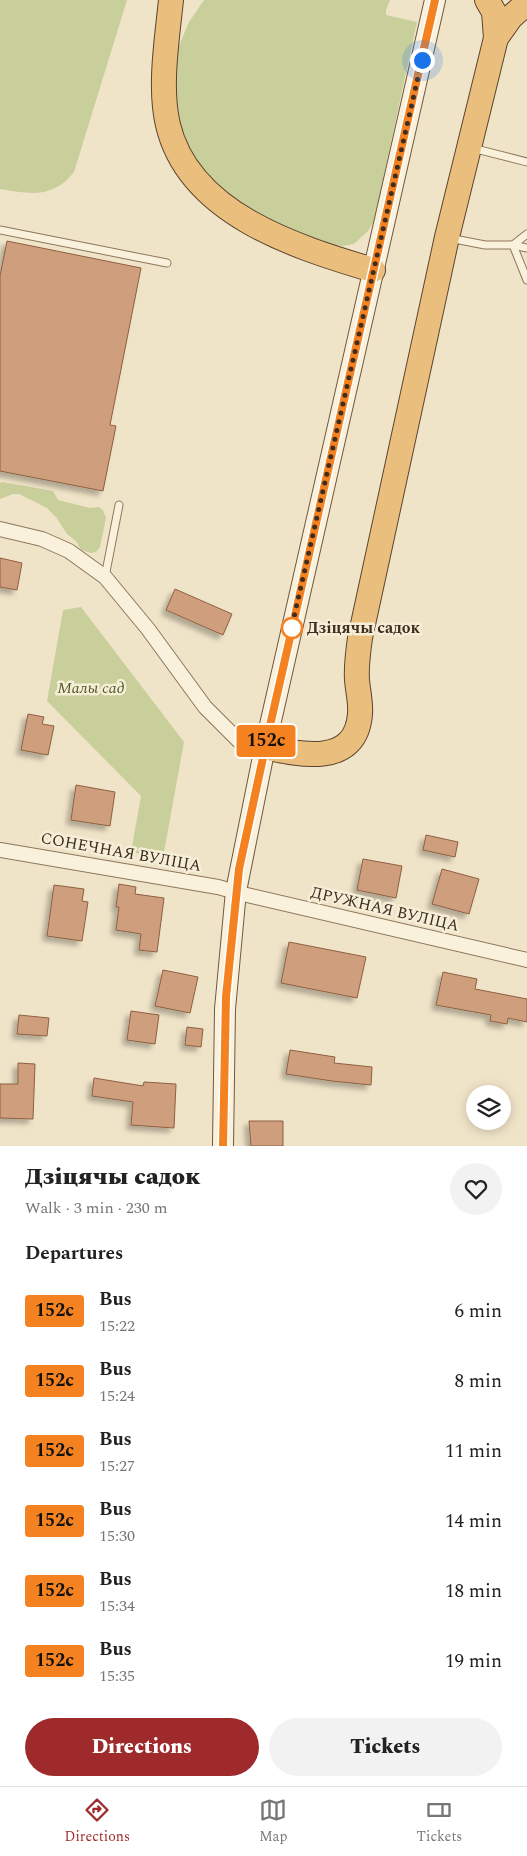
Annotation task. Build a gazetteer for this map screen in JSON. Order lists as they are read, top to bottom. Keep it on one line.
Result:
{"streets":{"street":["СОНЕЧНАЯ ВУЛІЦА","ДРУЖНАЯ ВУЛІЦА"]},"crossings":[["СОНЕЧНАЯ ВУЛІЦА","ДРУЖНАЯ ВУЛІЦА"]],"parks":["Малы сад"],"places":["Дзіцячы садок"],"lines":["bus line 152с"],"page":{"on_map":"152с","heading":[["Дзіцячы садок","Walk · 3 min · 230 m"],"Departures"],"list":[{"mark":"152с","name":"Bus","note":"15:22","value":"6 min"},{"mark":"152с","name":"Bus","note":"15:24","value":"8 min"},{"mark":"152с","name":"Bus","note":"15:27","value":"11 min"},{"mark":"152с","name":"Bus","note":"15:30","value":"14 min"},{"mark":"152с","name":"Bus","note":"15:34","value":"18 min"},{"mark":"152с","name":"Bus","note":"15:35","value":"19 min"}],"buttons":["Directions","Tickets"],"tabs":["Directions","Map","Tickets"]}}
